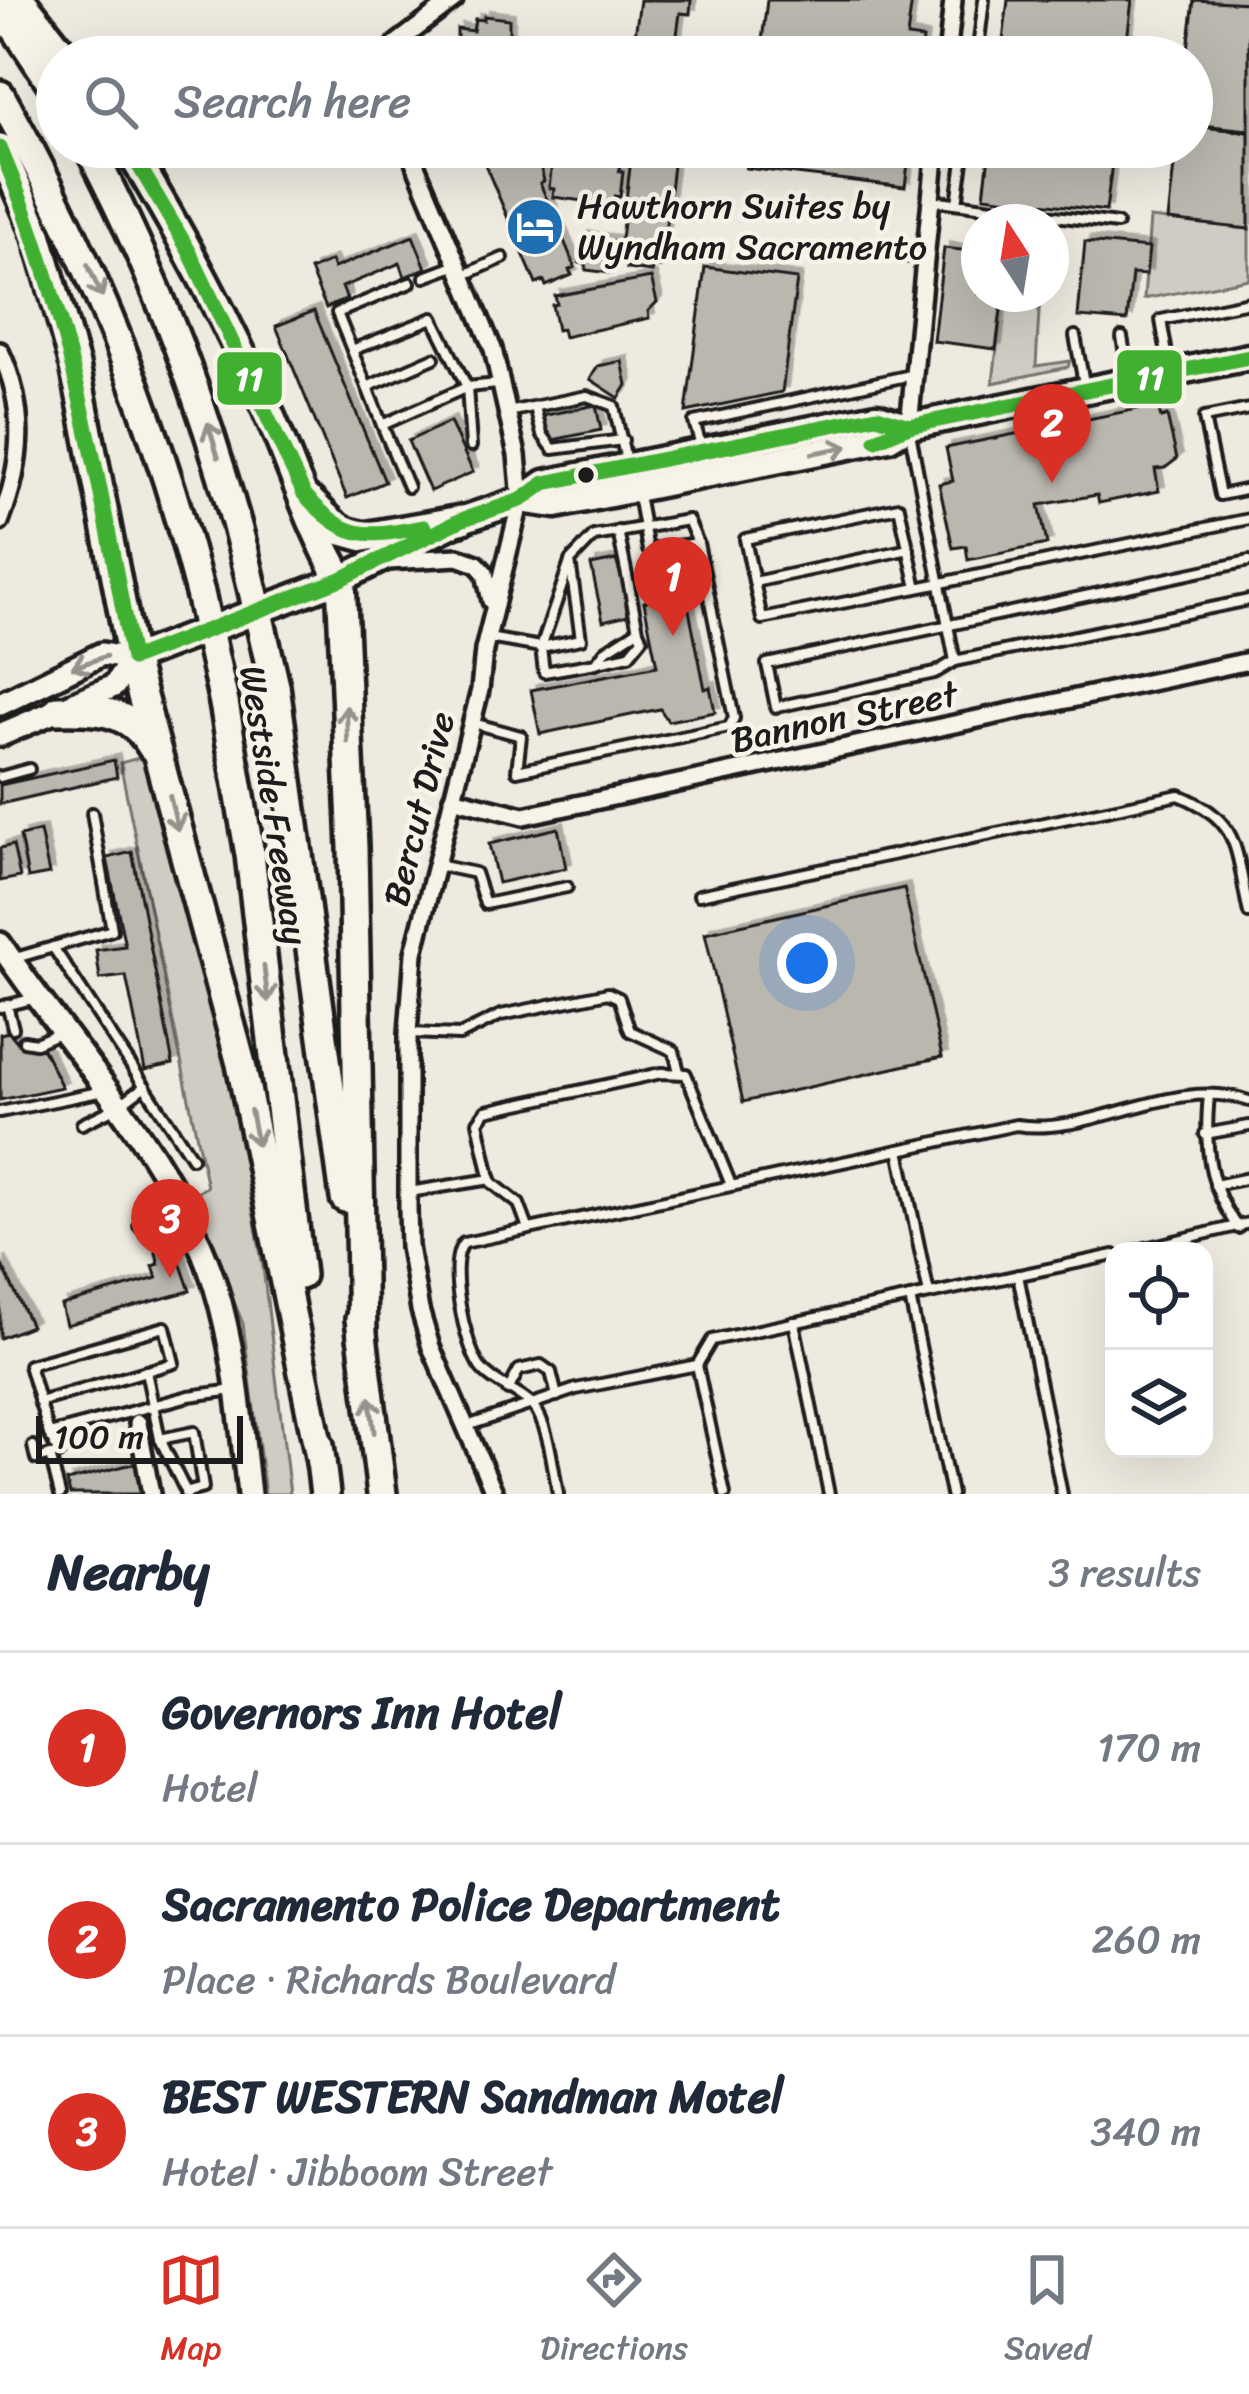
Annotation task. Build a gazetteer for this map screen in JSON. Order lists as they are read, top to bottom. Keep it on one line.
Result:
{"streets":{"highway":["Westside Freeway"],"street":["Bannon Street","Bercut Drive"]},"crossings":[["Bannon Street","Bercut Drive"]],"places":{"hotel":["Hawthorn Suites by Wyndham Sacramento"]},"lines":["transit line 11"],"scale_bar":"100 m","north":"top","page":{"search":"Search here","pins":["2","1","3"],"scale":"100 m","heading":["Nearby","3 results"],"list":[{"mark":"1","name":"Governors Inn Hotel","note":"Hotel","value":"170 m"},{"mark":"2","name":"Sacramento Police Department","note":"Place · Richards Boulevard","value":"260 m"},{"mark":"3","name":"BEST WESTERN Sandman Motel","note":"Hotel · Jibboom Street","value":"340 m"}],"nav":["Map","Directions","Saved"]}}
